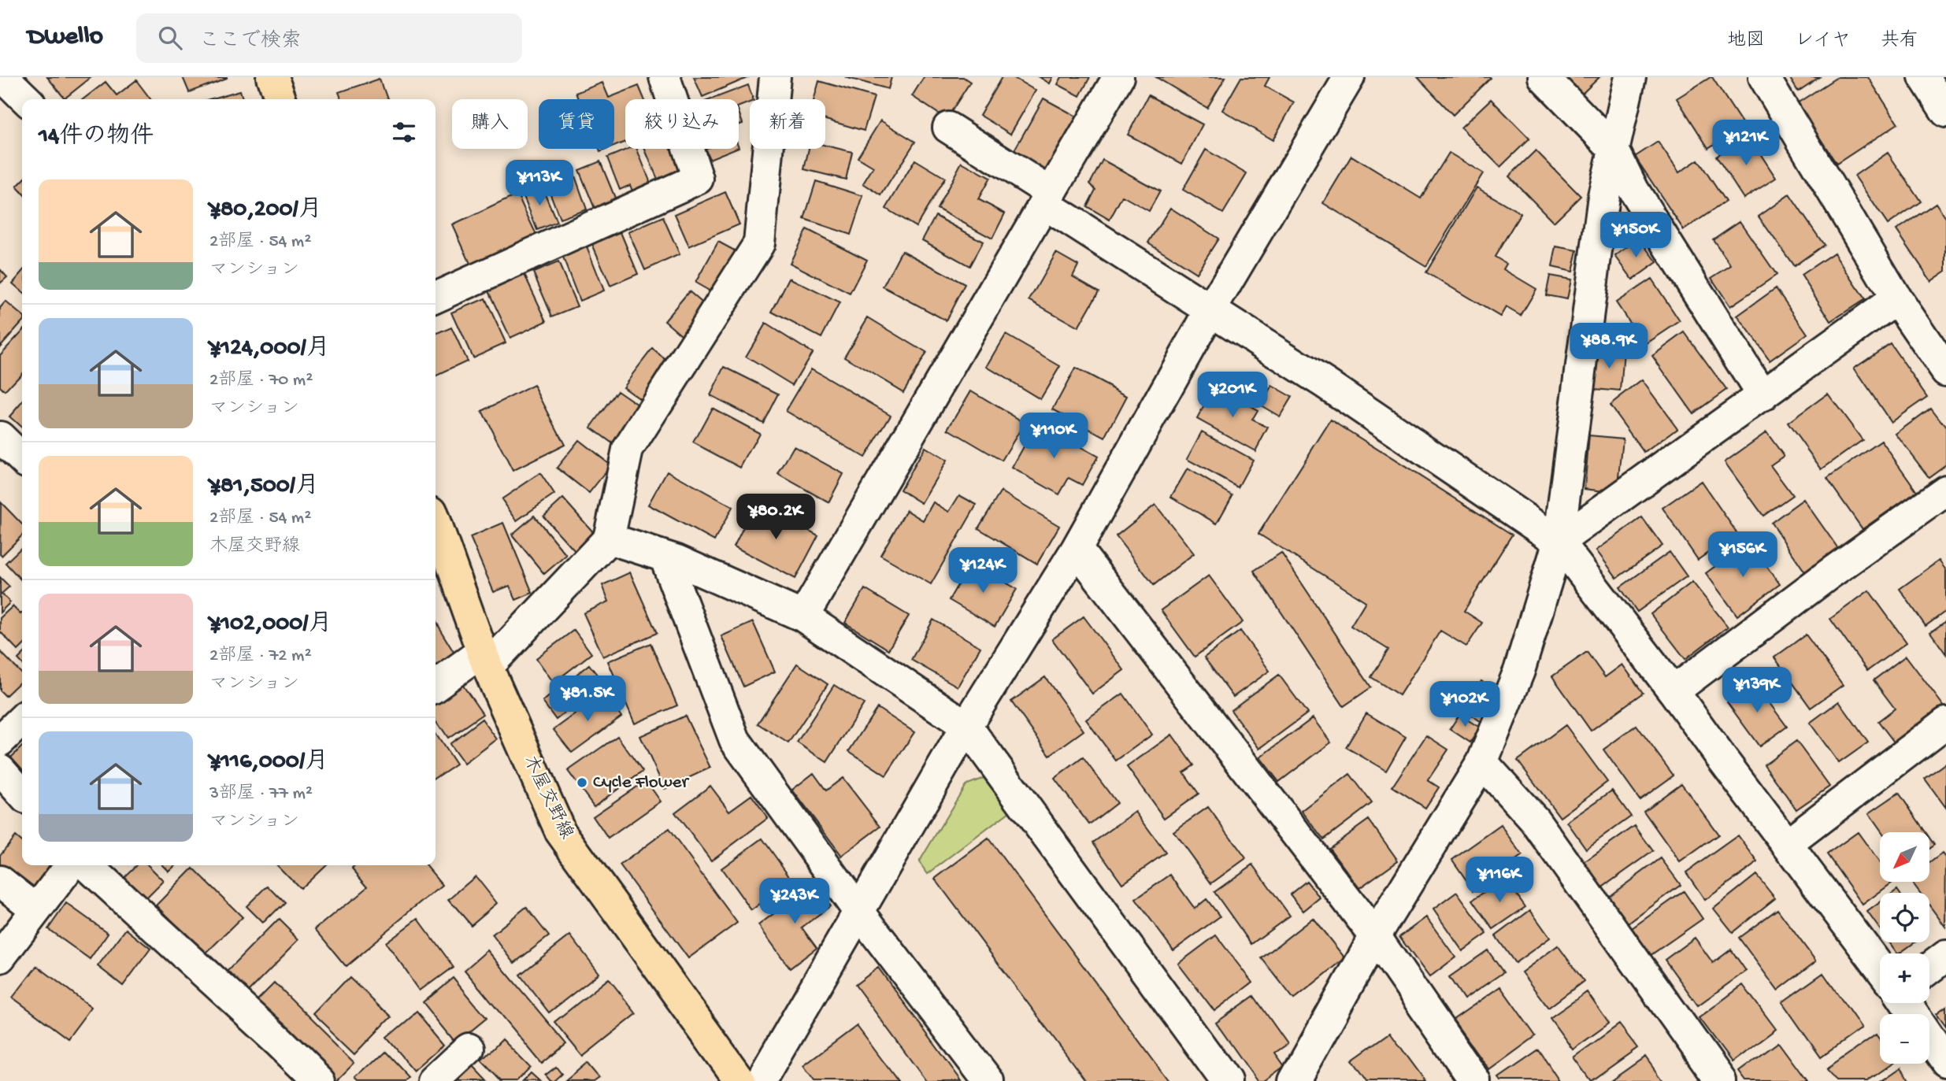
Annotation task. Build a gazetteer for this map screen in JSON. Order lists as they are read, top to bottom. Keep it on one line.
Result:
{"streets":{"main road":["木屋交野線"]},"places":["Cycle Flower"],"north":"bottom left","page":{"header":"Dwello","search":"ここで検索","nav":["地図","レイヤ","共有"],"chip":["購入","賃貸","絞り込み","新着"],"heading":"14件の物件","price":["¥121K","¥113K","¥150K","¥88.9K","¥201K","¥110K","¥80.2K","¥156K","¥124K","¥139K","¥81.5K","¥102K","¥116K","¥243K"],"list":[{"name":"¥80,200/月","note":"2部屋 · 54 m² · マンション"},{"name":"¥124,000/月","note":"2部屋 · 70 m² · マンション"},{"name":"¥81,500/月","note":"2部屋 · 54 m² · 木屋交野線"},{"name":"¥102,000/月","note":"2部屋 · 72 m² · マンション"},{"name":"¥116,000/月","note":"3部屋 · 77 m² · マンション"}],"map_buttons":["+","−"]}}
